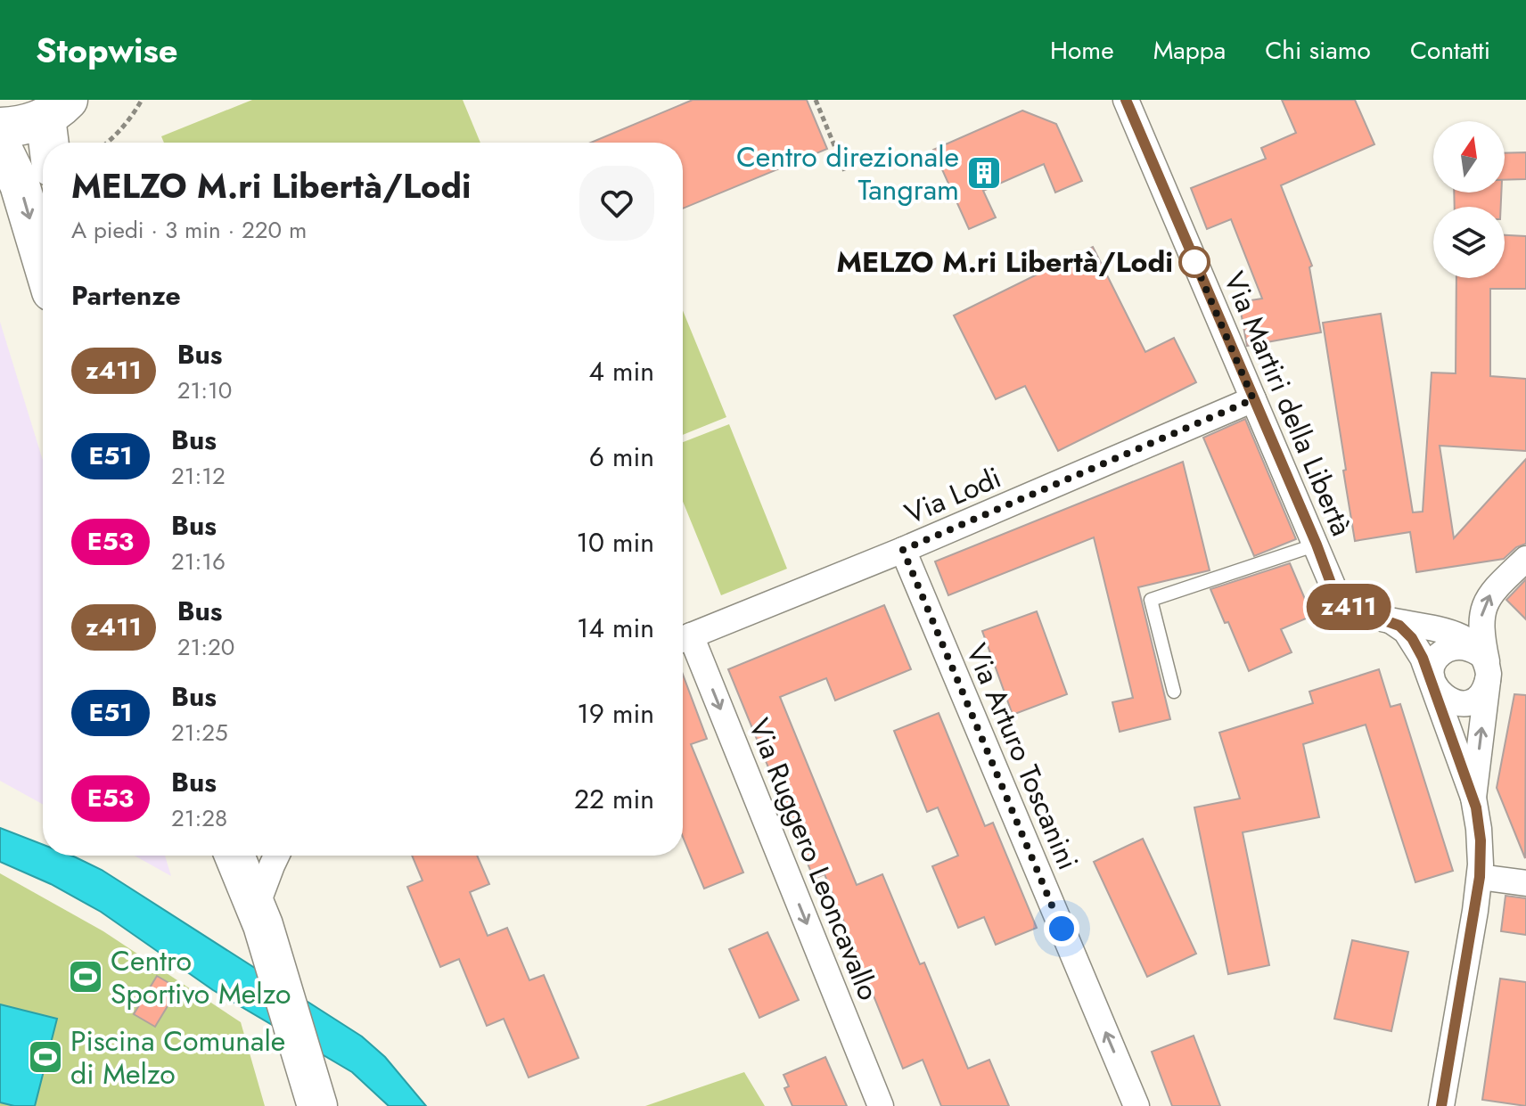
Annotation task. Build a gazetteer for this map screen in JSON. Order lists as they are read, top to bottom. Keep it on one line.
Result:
{"streets":{"street":["Via Martiri della Libertà","Via Lodi","Via Arturo Toscanini","Via Ruggero Leoncavallo"]},"crossings":[["Via Martiri della Libertà","Via Lodi"],["Via Lodi","Via Arturo Toscanini"]],"one_way":["Via Arturo Toscanini","Via Ruggero Leoncavallo"],"places":{"building":["Centro direzionale Tangram"],"other":["MELZO M.ri Libertà/Lodi"],"sports":["Centro Sportivo Melzo","Piscina Comunale di Melzo"]},"lines":["bus line z411"],"north":"top","page":{"header":"Stopwise","nav":["Home","Mappa","Chi siamo","Contatti"],"on_map":"z411","heading":[["MELZO M.ri Libertà/Lodi","A piedi · 3 min · 220 m"],"Partenze"],"list":[{"mark":"z411","name":"Bus","note":"21:10","value":"4 min"},{"mark":"E51","name":"Bus","note":"21:12","value":"6 min"},{"mark":"E53","name":"Bus","note":"21:16","value":"10 min"},{"mark":"z411","name":"Bus","note":"21:20","value":"14 min"},{"mark":"E51","name":"Bus","note":"21:25","value":"19 min"},{"mark":"E53","name":"Bus","note":"21:28","value":"22 min"}]}}
